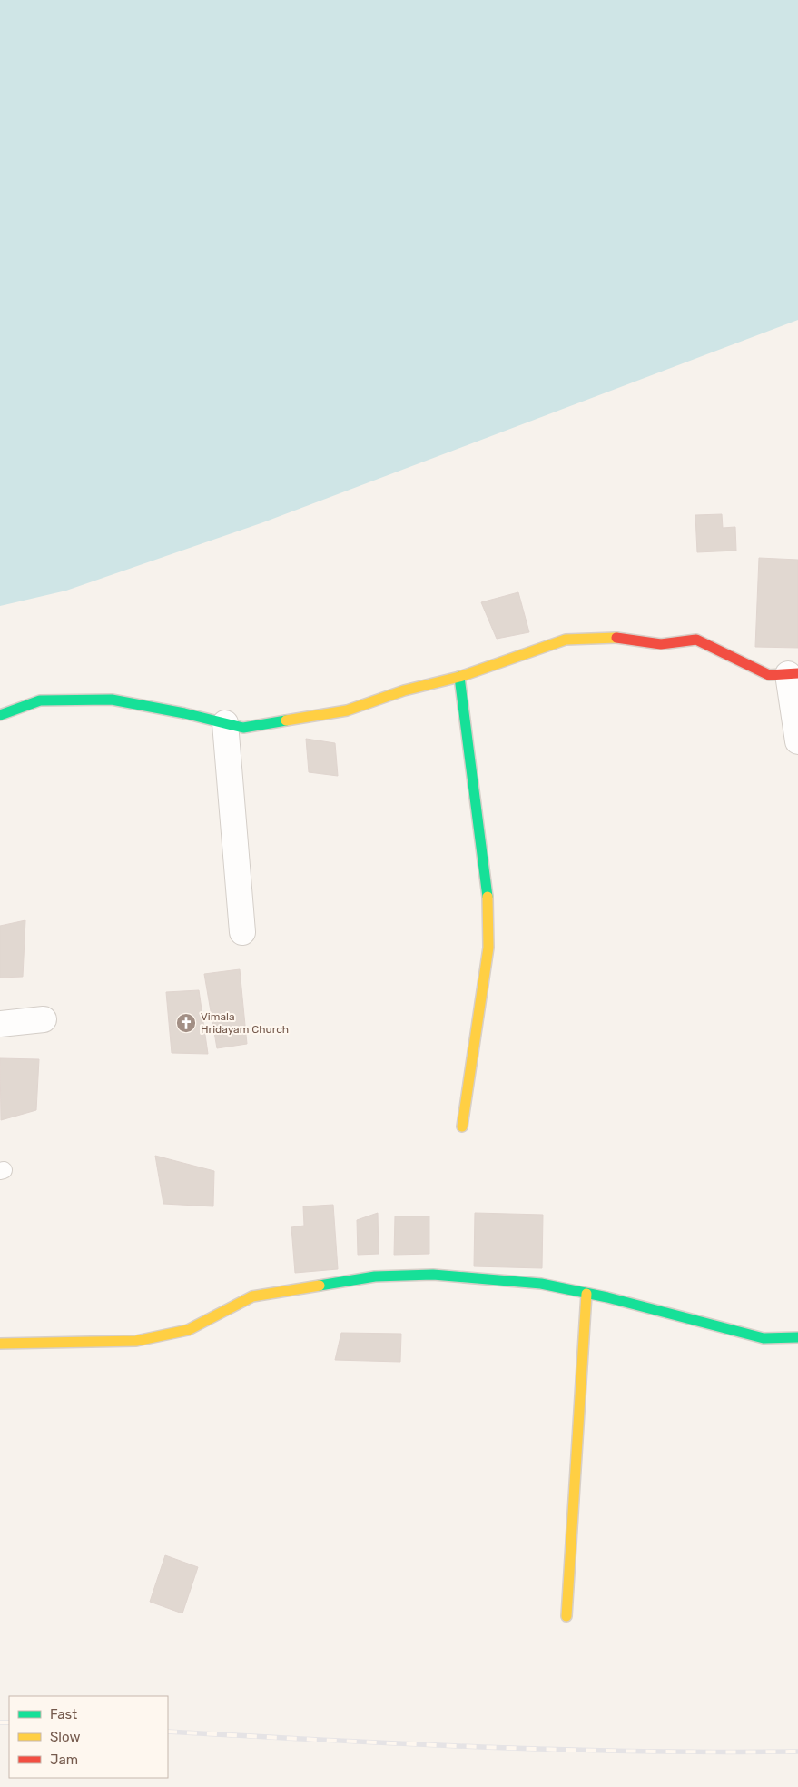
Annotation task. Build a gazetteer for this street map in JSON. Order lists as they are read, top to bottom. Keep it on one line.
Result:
{"places":{"church":["Vimala Hridayam Church"]},"legend":["Fast","Slow","Jam"]}
